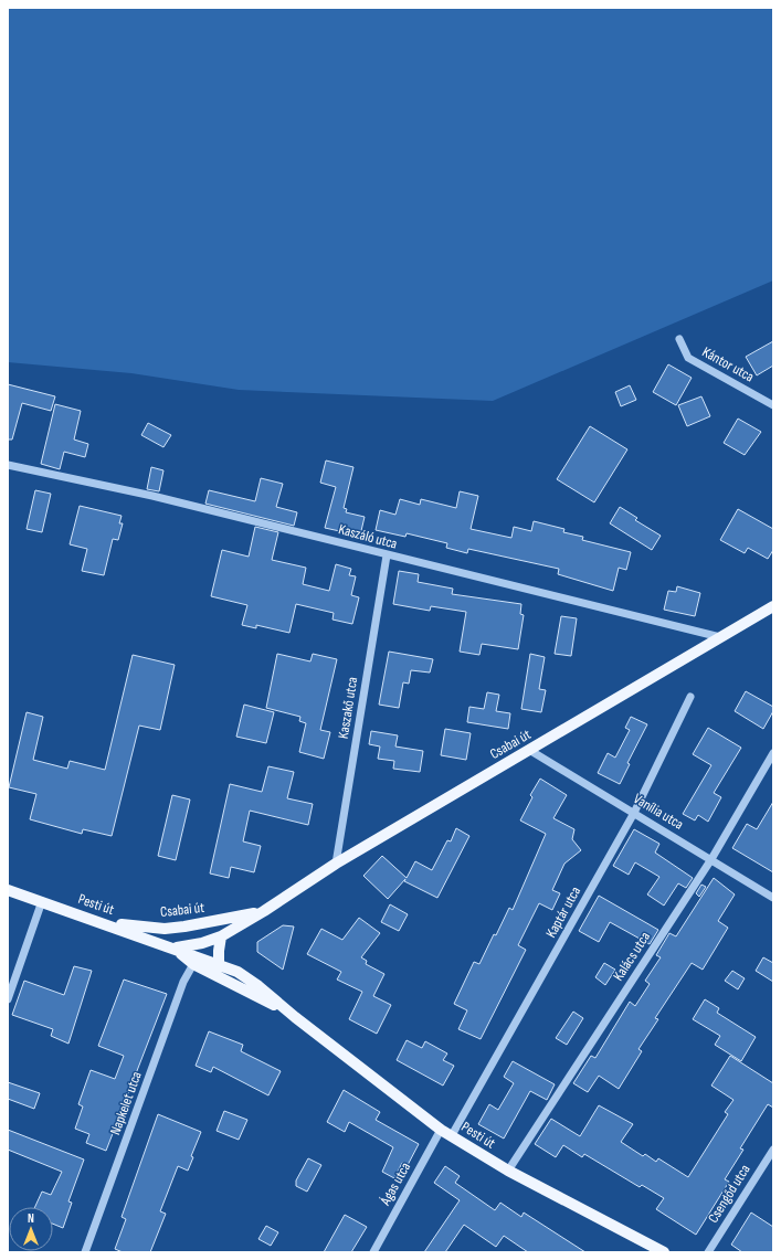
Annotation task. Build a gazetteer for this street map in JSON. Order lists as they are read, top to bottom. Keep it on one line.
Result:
{"streets":{"main road":["Csabai út","Pesti út"],"street":["Kántor utca","Kaszáló utca","Kaszakő utca","Vanília utca","Kaptár utca","Kalács utca","Napkelet utca","Ágas utca","Csengőd utca"]},"crossings":[["Kaszáló utca","Kaszakő utca"],["Kaszáló utca","Csabai út"],["Kaszakő utca","Csabai út"],["Csabai út","Vanília utca"],["Csabai út","Pesti út"],["Vanília utca","Kaptár utca"],["Vanília utca","Kalács utca"],["Pesti út","Kaptár utca"],["Pesti út","Kalács utca"],["Pesti út","Napkelet utca"],["Pesti út","Ágas utca"]],"north":"top"}
